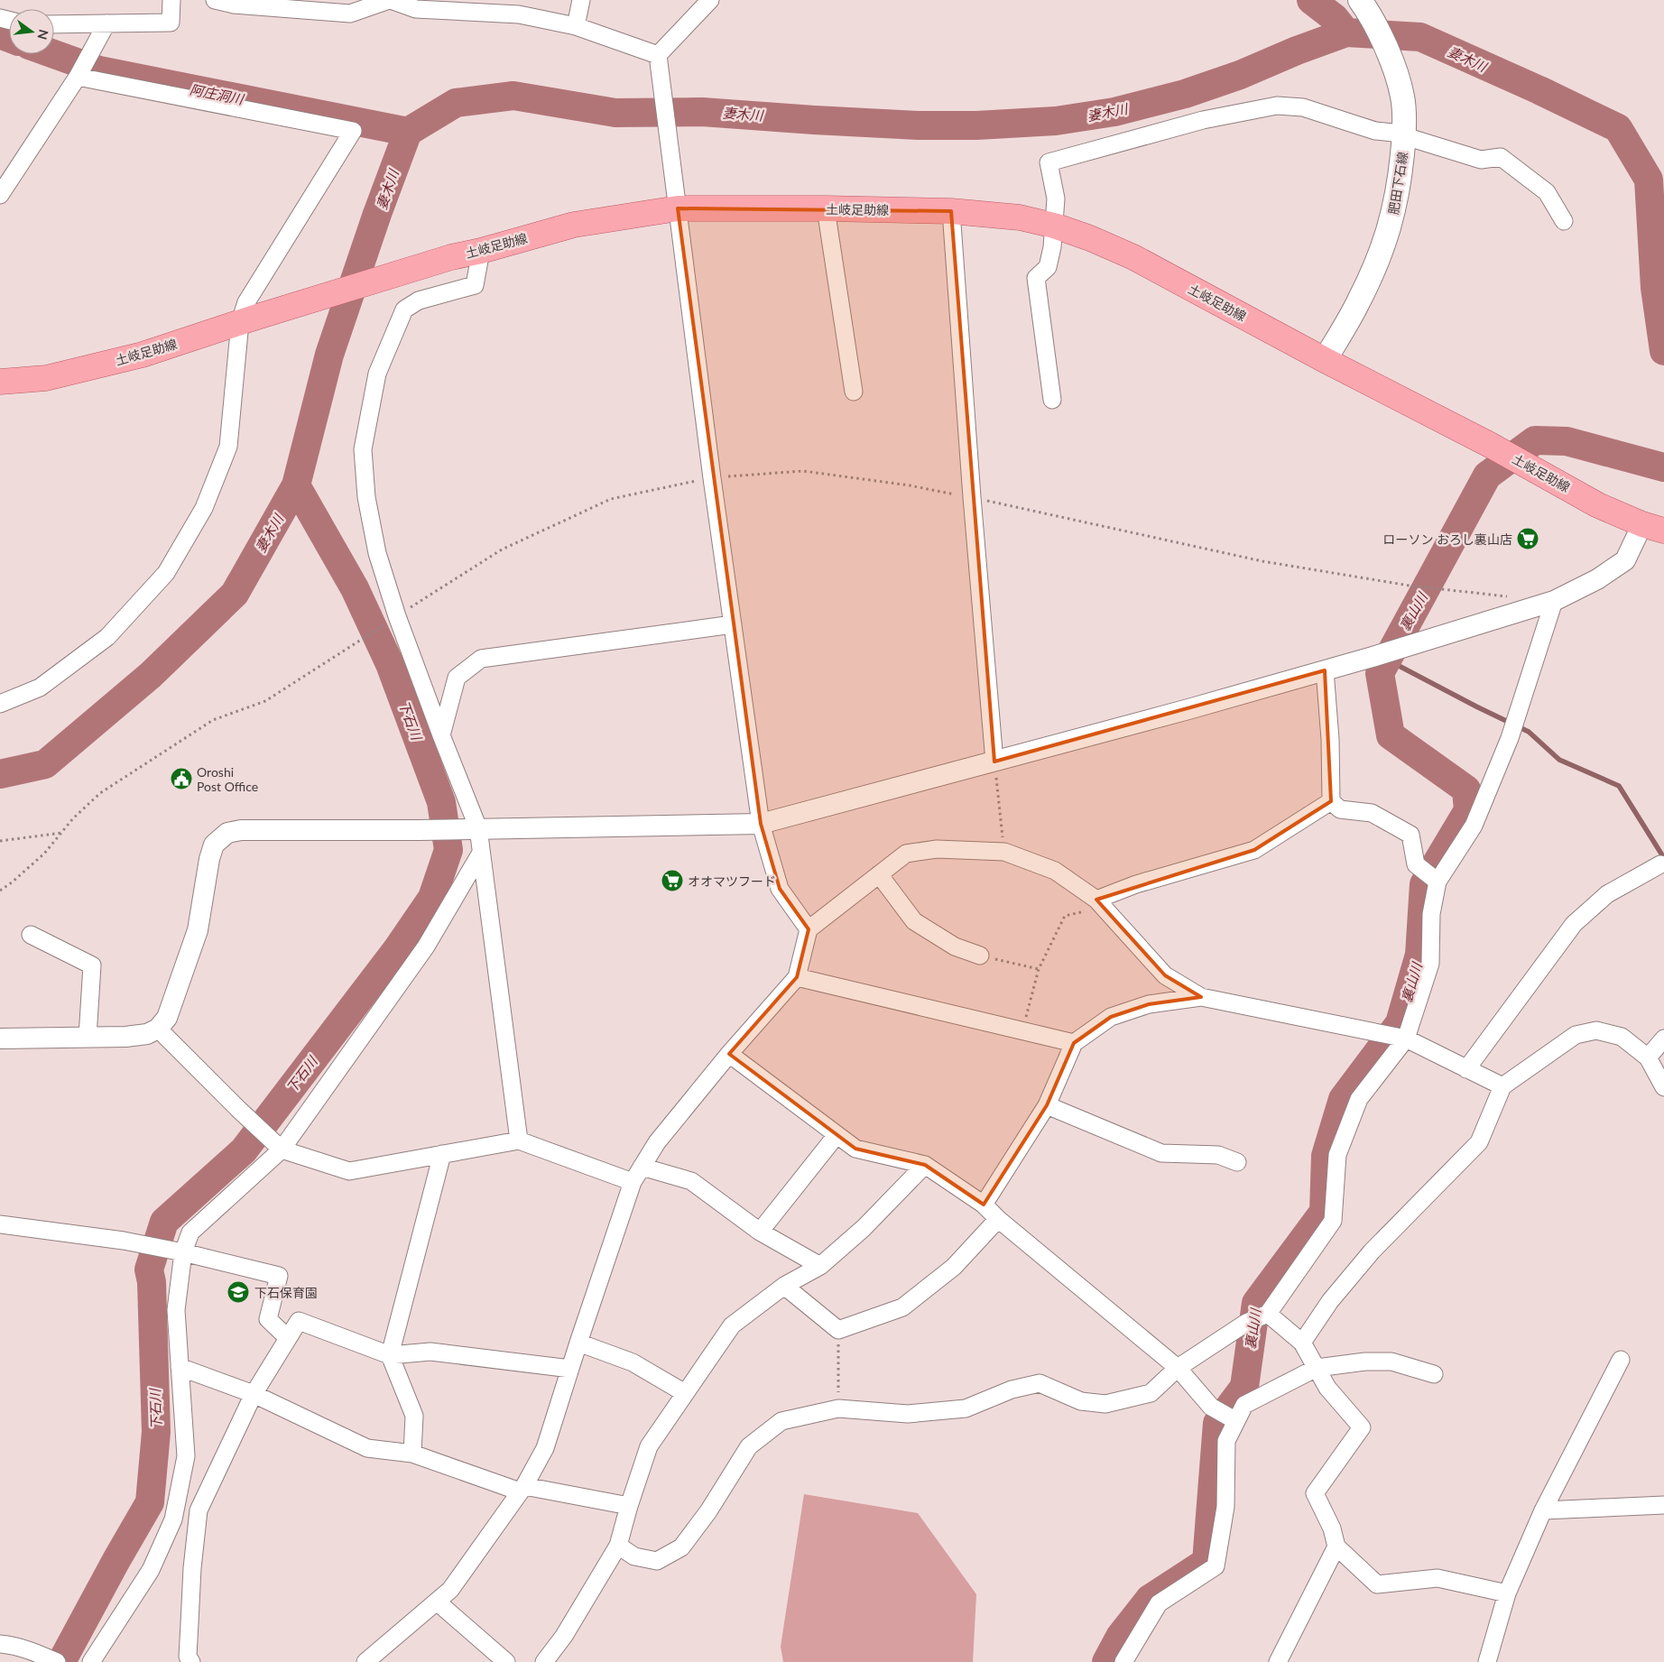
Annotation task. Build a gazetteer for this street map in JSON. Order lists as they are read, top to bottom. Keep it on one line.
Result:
{"streets":{"main road":["肥田下石線","土岐足助線"]},"crossings":[["肥田下石線","土岐足助線"]],"water":["妻木川","阿庄洞川","裏山川","下石川"],"places":{"supermarket":["ローソン おろし裏山店","オオマツフード"],"public building":["Oroshi Post Office"],"school or university":["下石保育園"]},"north":"right"}
